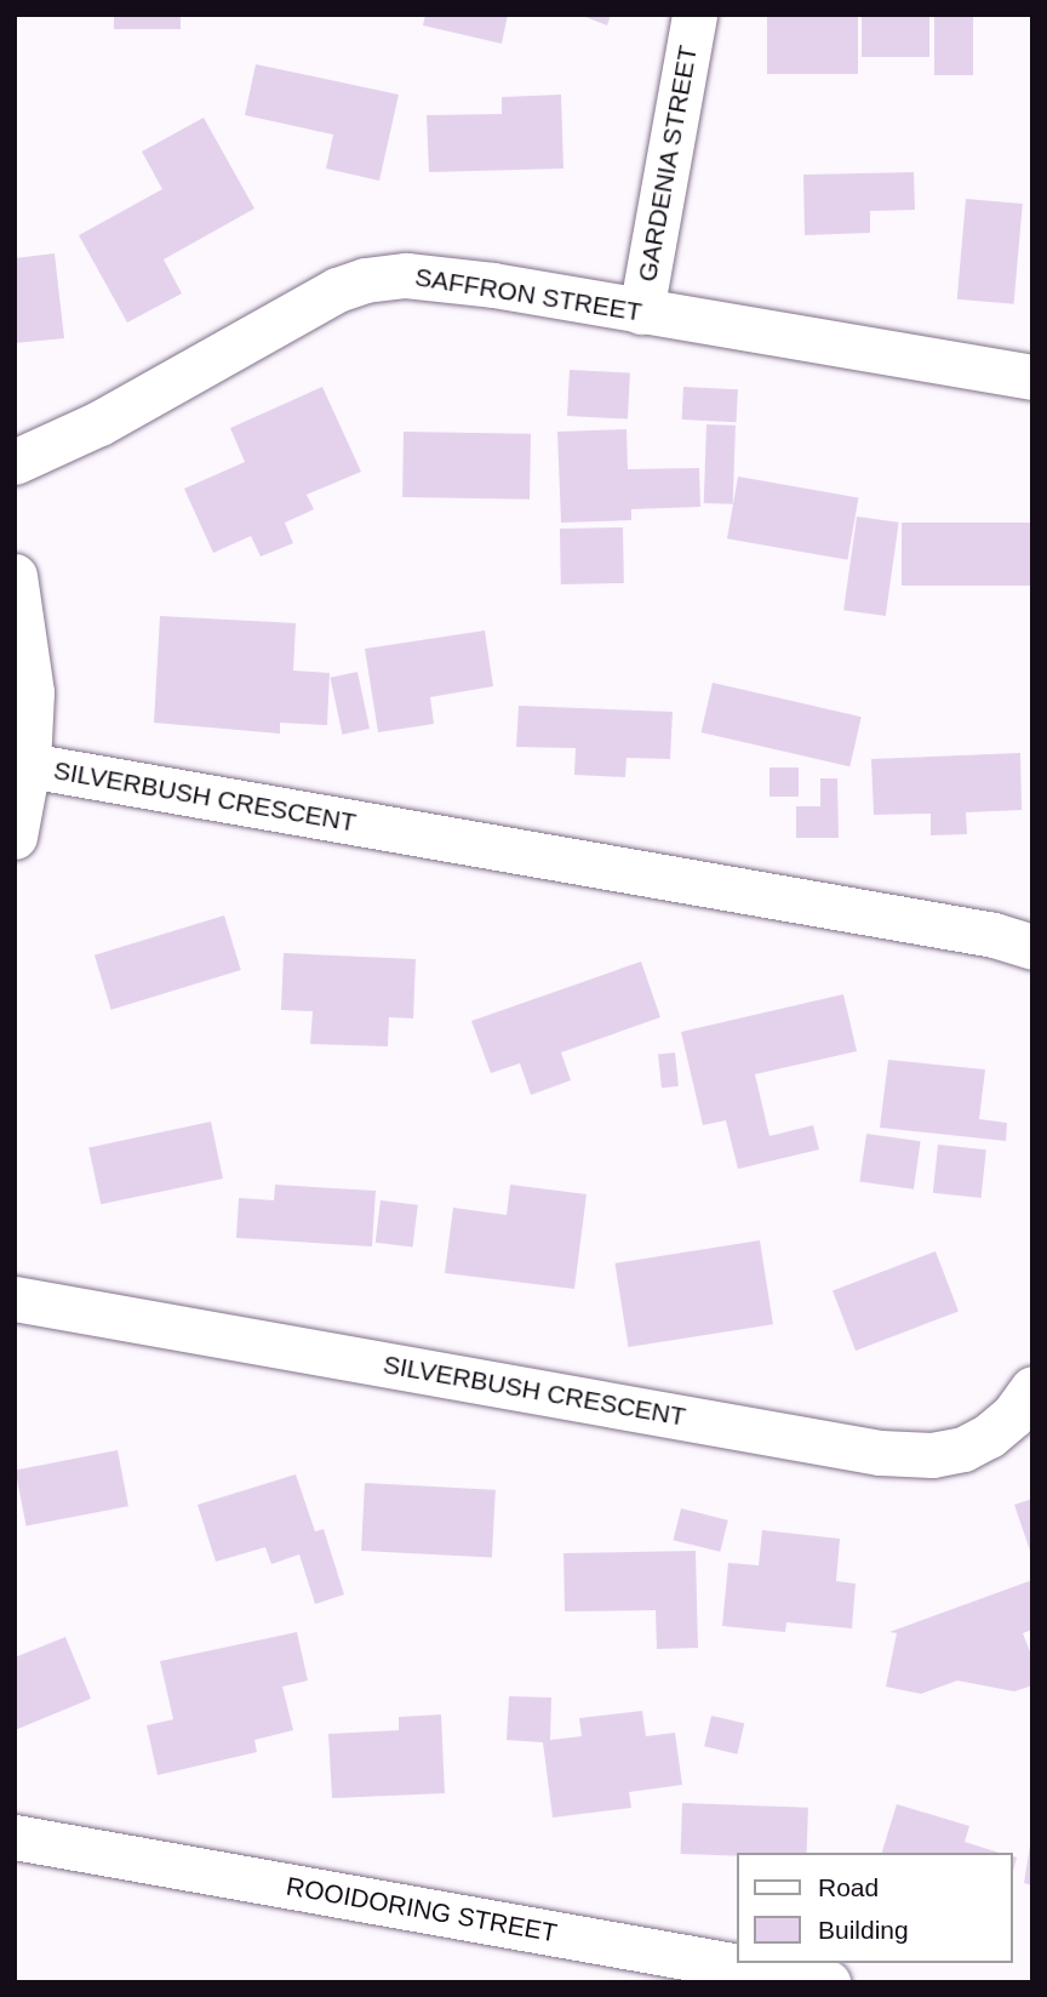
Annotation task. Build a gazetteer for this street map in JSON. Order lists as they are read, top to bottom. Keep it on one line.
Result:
{"streets":{"street":["GARDENIA STREET","SAFFRON STREET","SILVERBUSH CRESCENT","ROOIDORING STREET"]},"crossings":[["GARDENIA STREET","SAFFRON STREET"]],"legend":["Road","Building"]}
